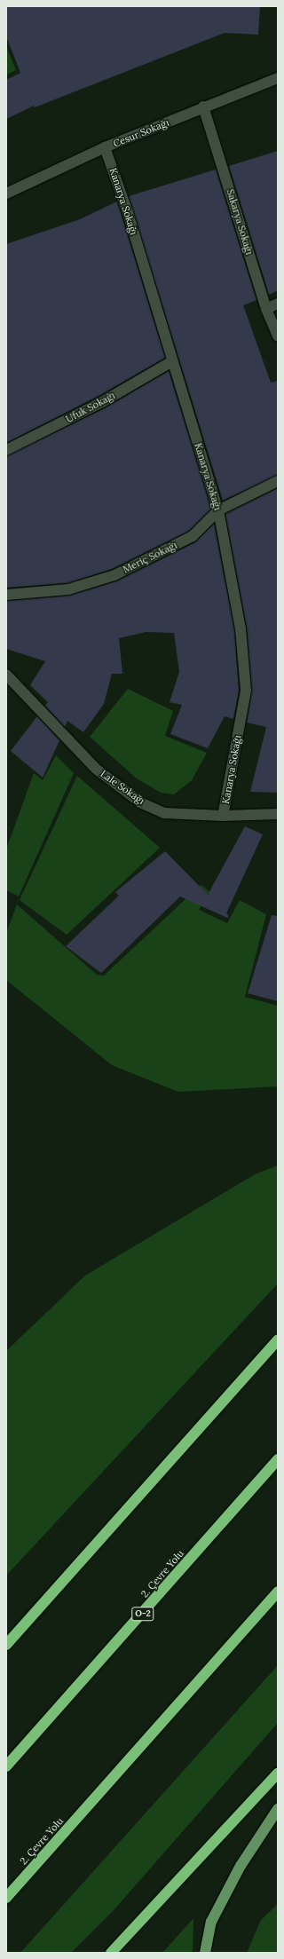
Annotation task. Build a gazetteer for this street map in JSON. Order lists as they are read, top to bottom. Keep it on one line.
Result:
{"streets":{"highway":["2. Çevre Yolu","O-2"],"street":["Cesur Sokağı","Kanarya Sokağı","Sakarya Sokağı","Ufuk Sokağı","Meriç Sokağı","Lale Sokağı"]},"crossings":[["Cesur Sokağı","Kanarya Sokağı"],["Cesur Sokağı","Sakarya Sokağı"],["Kanarya Sokağı","Ufuk Sokağı"],["Kanarya Sokağı","Meriç Sokağı"],["Kanarya Sokağı","Lale Sokağı"]]}
